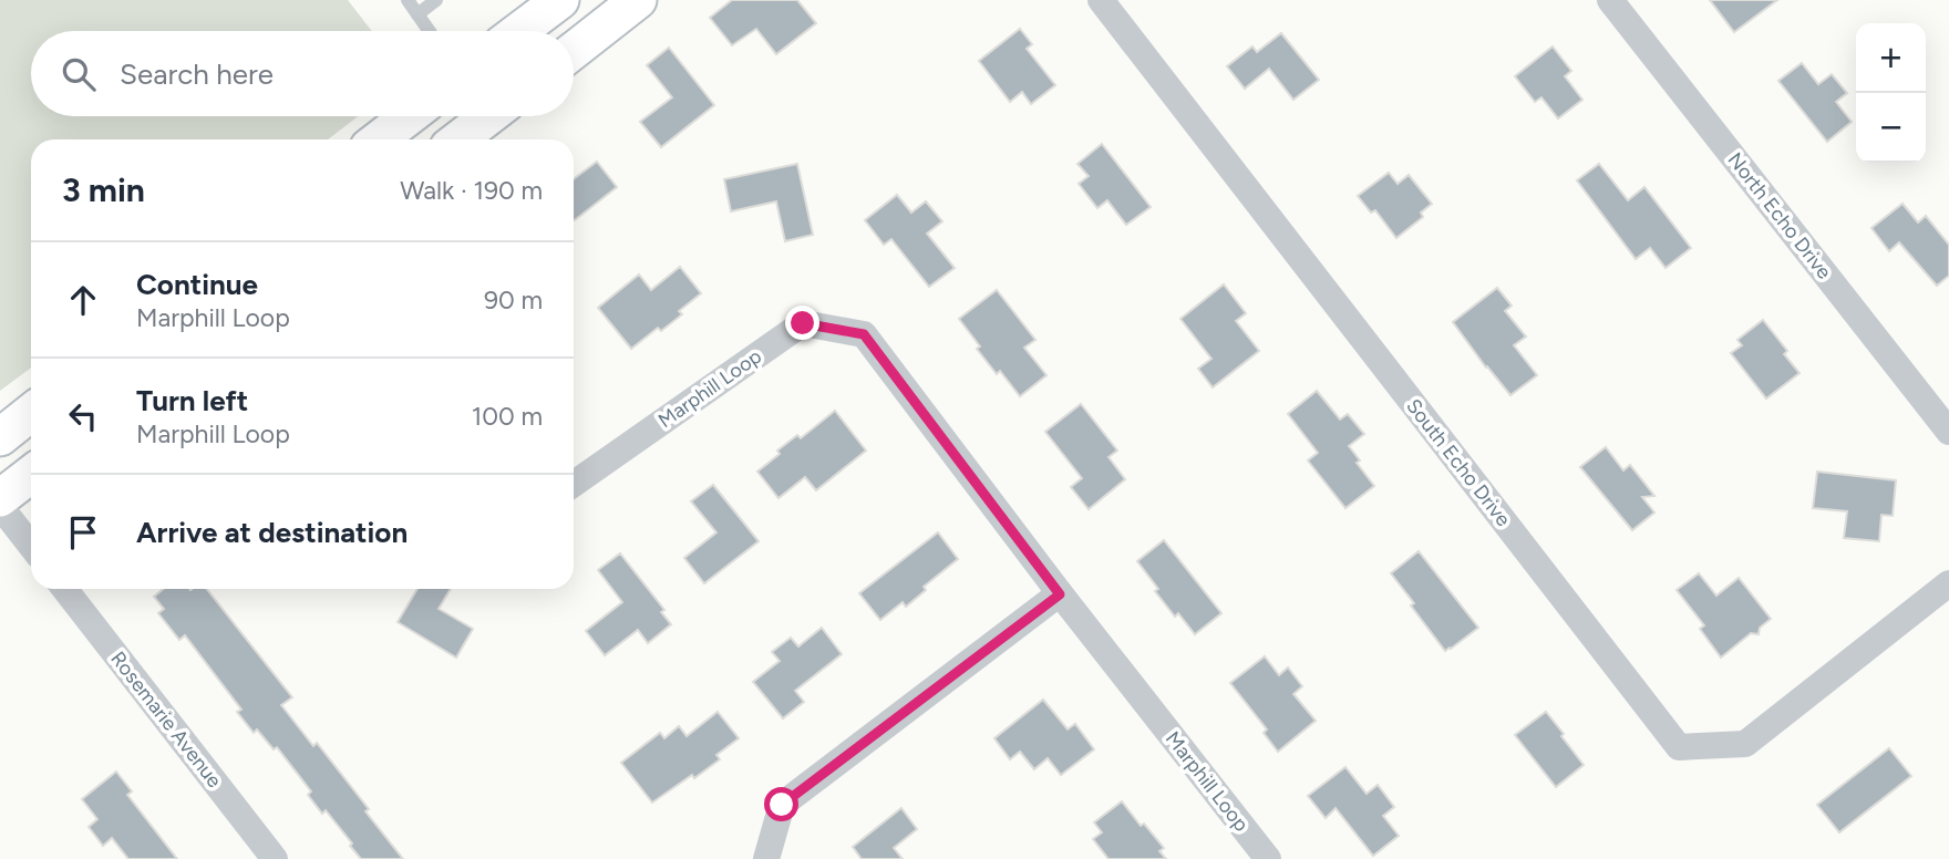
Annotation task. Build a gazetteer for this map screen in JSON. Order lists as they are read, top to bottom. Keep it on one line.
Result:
{"streets":{"street":["North Echo Drive","Marphill Loop","South Echo Drive","Rosemarie Avenue"]},"page":{"map_buttons":["+","−"],"search":"Search here","heading":["3 min","Walk · 190 m"],"list":[["Continue","Marphill Loop","90 m"],["Turn left","Marphill Loop","100 m"],"Arrive at destination"]}}
